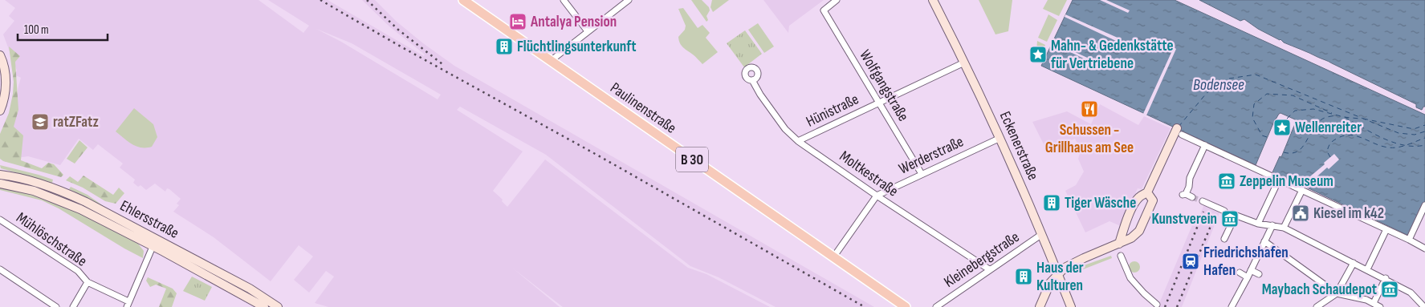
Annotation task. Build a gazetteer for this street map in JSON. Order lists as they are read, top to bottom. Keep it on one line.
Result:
{"streets":{"main road":["Paulinenstraße","B 30"],"street":["Wolfgangstraße","Hünistraße","Eckenerstraße","Werderstraße","Moltkestraße","Ehlersstraße","Mühlöschstraße","Kleinebergstraße"]},"crossings":[["Wolfgangstraße","Hünistraße"],["Wolfgangstraße","Werderstraße"],["Paulinenstraße","Werderstraße"],["Hünistraße","Eckenerstraße"],["Hünistraße","Moltkestraße"],["Eckenerstraße","Werderstraße"],["Eckenerstraße","Kleinebergstraße"],["Werderstraße","Moltkestraße"],["Moltkestraße","Kleinebergstraße"]],"water":["Bodensee"],"places":{"hotel":["Antalya Pension"],"building":["Flüchtlingsunterkunft","Tiger Wäsche","Haus der Kulturen"],"place":["Mahn- & Gedenkstätte für Vertriebene","Wellenreiter"],"restaurant":["Schussen - Grillhaus am See"],"school or university":["ratZFatz"],"museum":["Zeppelin Museum","Kunstverein","Maybach Schaudepot"],"public building":["Kiesel im k42"],"station":["Friedrichshafen Hafen"]},"scale_bar":"100 m"}
